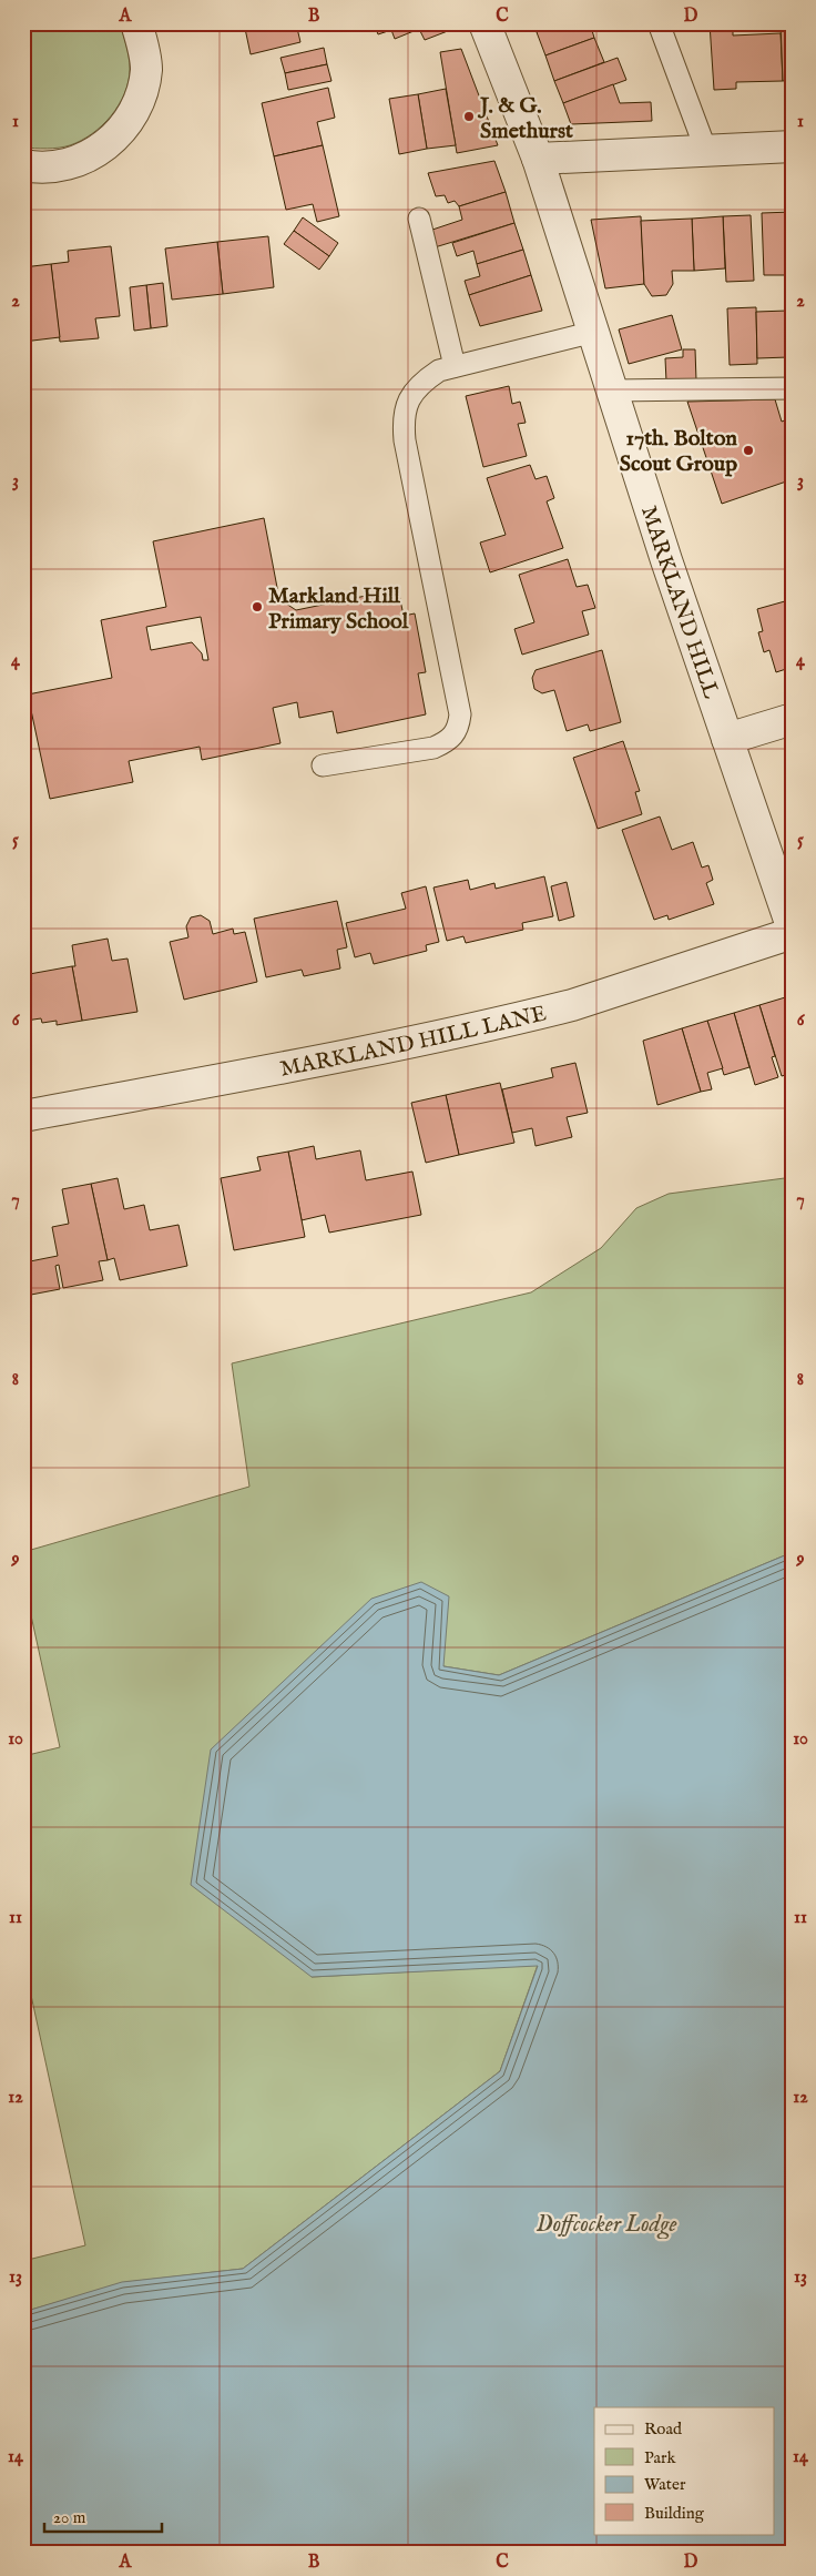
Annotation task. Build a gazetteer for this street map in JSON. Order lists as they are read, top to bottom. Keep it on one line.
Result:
{"streets":{"street":["MARKLAND HILL","MARKLAND HILL LANE"]},"crossings":[["MARKLAND HILL","MARKLAND HILL LANE"]],"water":["Doffcocker Lodge"],"places":["J. & G. Smethurst","17th. Bolton Scout Group","Markland Hill Primary School"],"legend":["Road","Park","Water","Building"],"scale_bar":"20 m","grid":{"columns":["A","B","C","D"],"rows":["1","2","3","4","5","6","7","8","9","10","11","12","13","14"]}}
